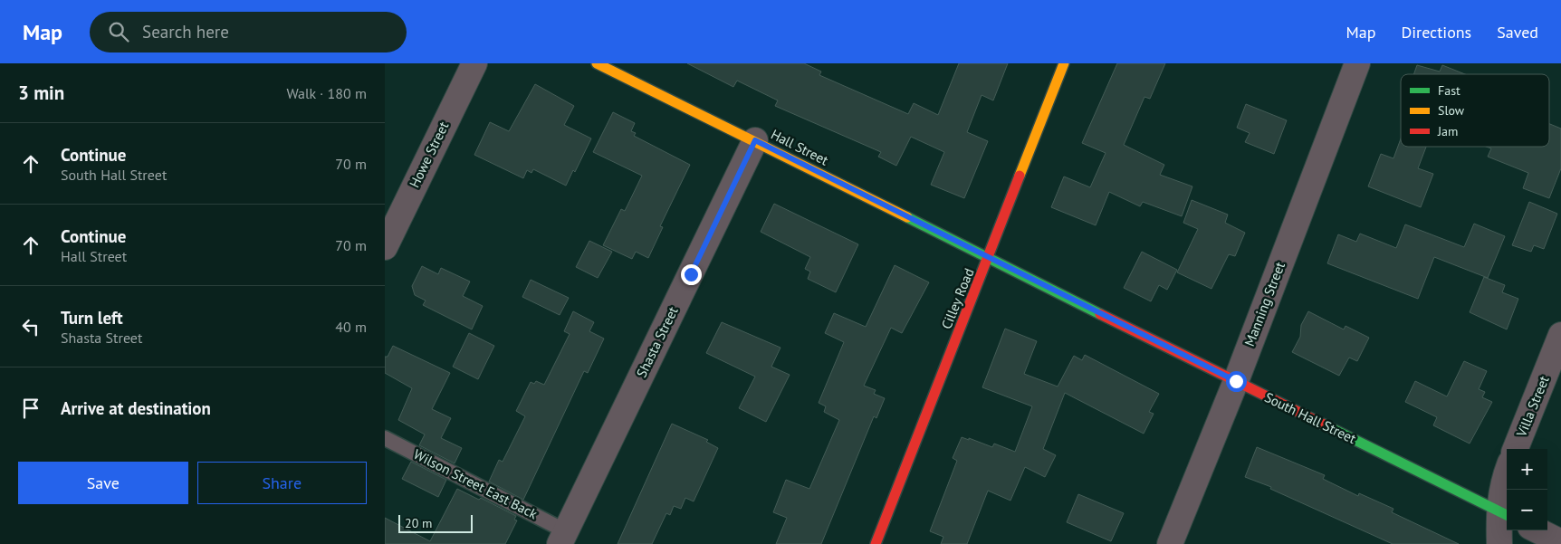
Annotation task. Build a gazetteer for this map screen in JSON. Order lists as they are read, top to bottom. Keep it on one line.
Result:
{"streets":{"street":["Hall Street","Howe Street","Cilley Road","Manning Street","Shasta Street","Villa Street","South Hall Street"],"lane":["Wilson Street East Back"]},"crossings":[["Hall Street","Cilley Road"],["Hall Street","Shasta Street"],["Hall Street","South Hall Street"],["Cilley Road","South Hall Street"],["Manning Street","South Hall Street"],["Shasta Street","Wilson Street East Back"]],"legend":["Fast","Slow","Jam"],"scale_bar":"20 m","page":{"header":"Map","search":"Search here","nav":["Map","Directions","Saved"],"heading":["3 min","Walk · 180 m"],"list":[["Continue","South Hall Street","70 m"],["Continue","Hall Street","70 m"],["Turn left","Shasta Street","40 m"],"Arrive at destination"],"buttons":["Save","Share"],"map_buttons":["+","−"],"scale":"20 m"}}
